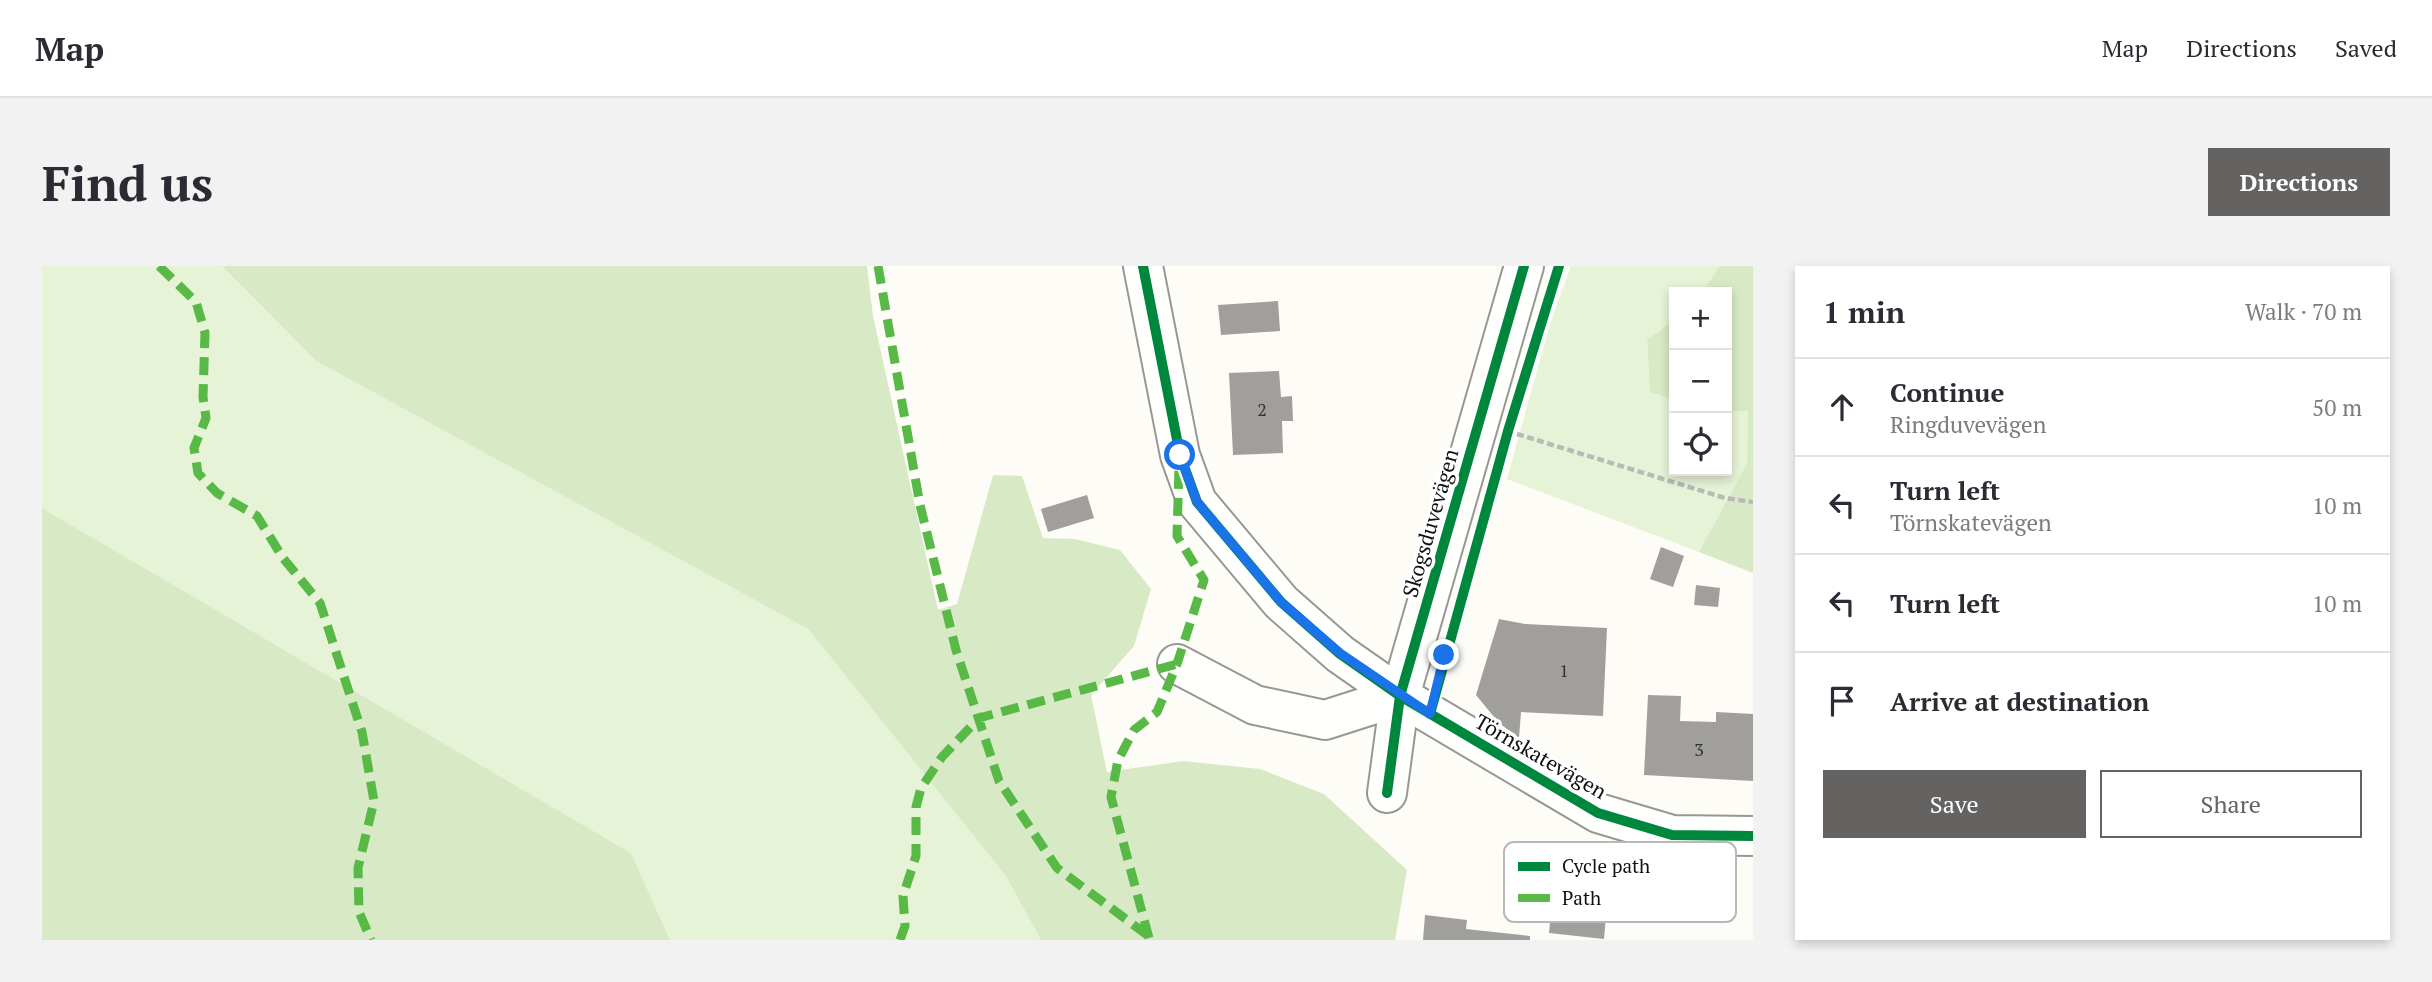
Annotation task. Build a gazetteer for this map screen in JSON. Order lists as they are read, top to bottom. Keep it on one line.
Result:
{"streets":{"street":["Skogsduvevägen","Törnskatevägen"]},"crossings":[["Skogsduvevägen","Törnskatevägen"]],"house_numbers":["2","1","3"],"legend":["Cycle path","Path"],"page":{"header":"Map","nav":["Map","Directions","Saved"],"buttons":["Directions",["Save","Share"]],"title":"Find us","heading":["1 min","Walk · 70 m"],"map_buttons":["+","−"],"list":[["Continue","Ringduvevägen","50 m"],["Turn left","Törnskatevägen","10 m"],["Turn left","10 m"],"Arrive at destination"]}}
